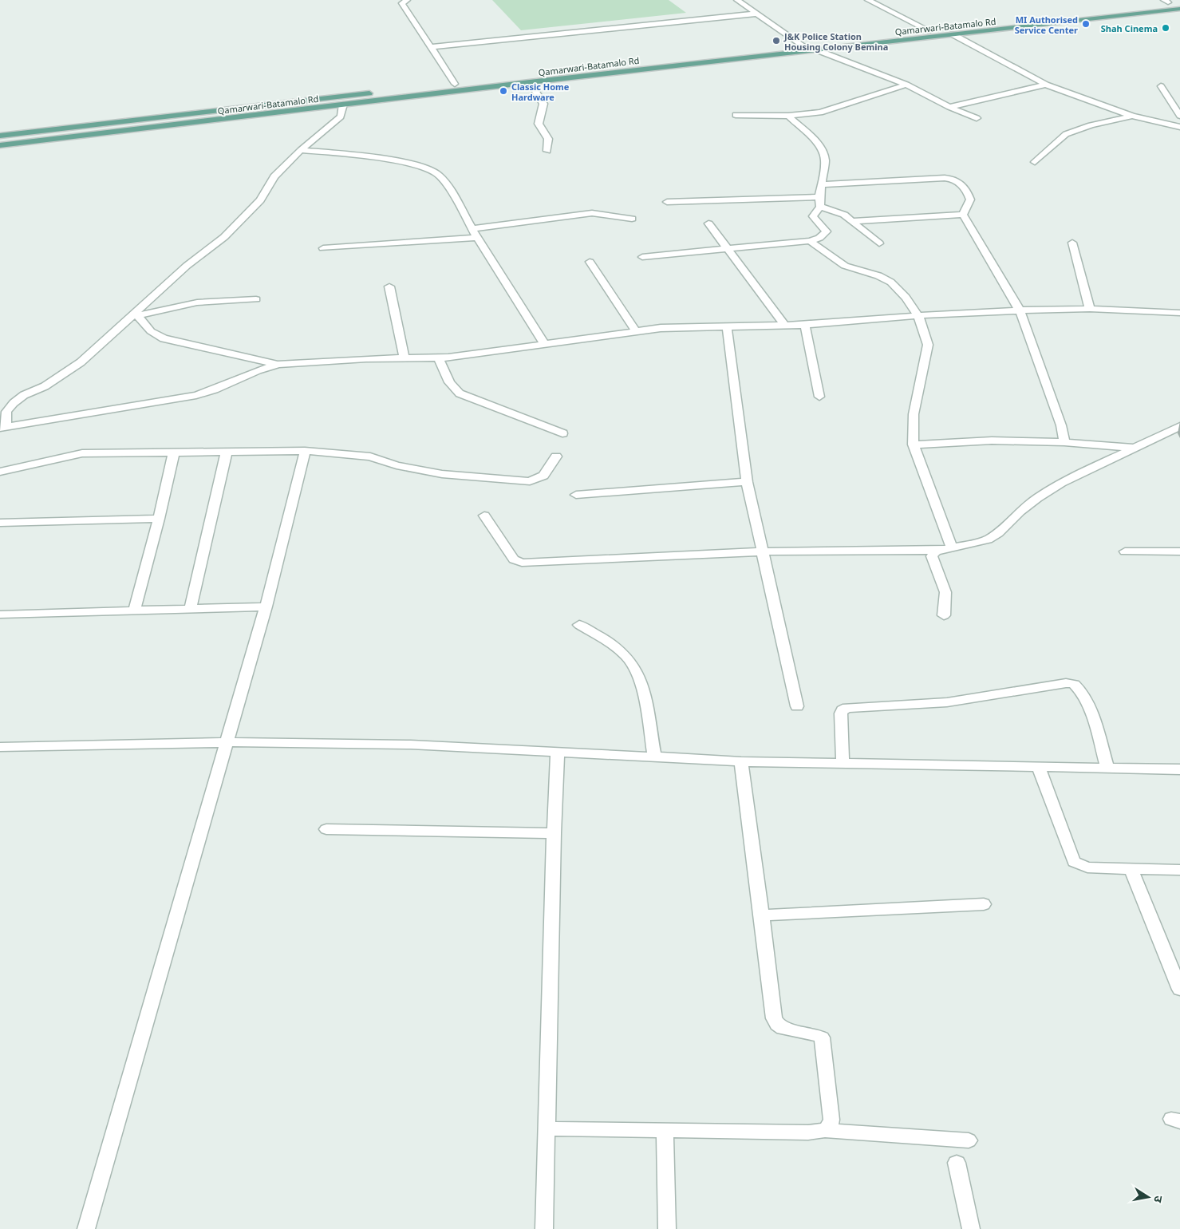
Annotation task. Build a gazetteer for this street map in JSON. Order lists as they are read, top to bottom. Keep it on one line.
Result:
{"streets":{"main road":["Qamarwari-Batamalo Rd"]},"places":["MI Authorised Service Center","Shah Cinema","J&K Police Station Housing Colony Bemina","Classic Home Hardware"],"north":"right"}
